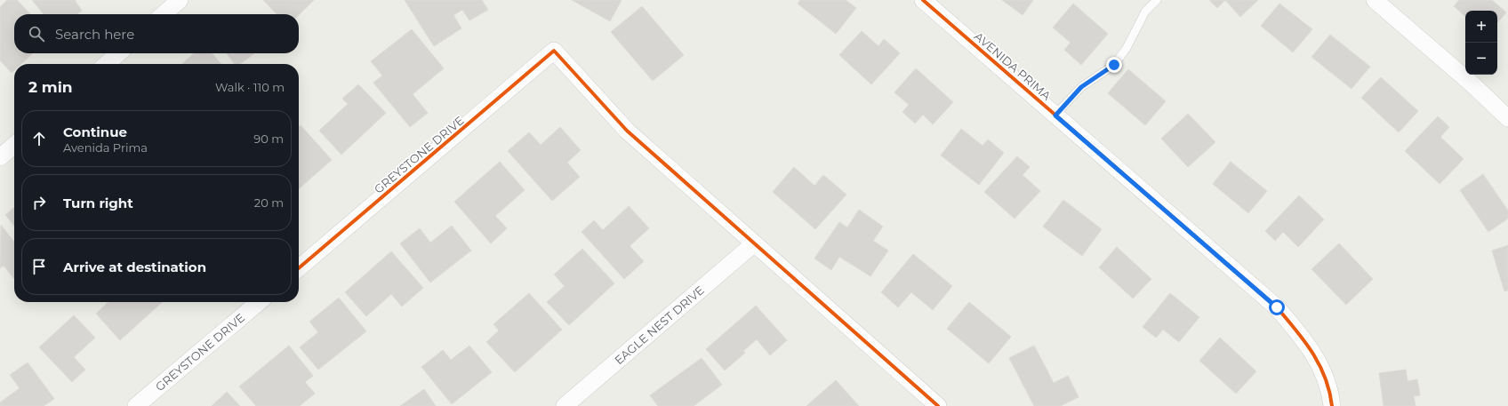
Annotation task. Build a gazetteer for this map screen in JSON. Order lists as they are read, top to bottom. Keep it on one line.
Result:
{"streets":{"street":["AVENIDA PRIMA","GREYSTONE DRIVE","EAGLE NEST DRIVE"]},"crossings":[["GREYSTONE DRIVE","EAGLE NEST DRIVE"]],"page":{"map_buttons":["+","−"],"search":"Search here","heading":["2 min","Walk · 110 m"],"list":[["Continue","Avenida Prima","90 m"],["Turn right","20 m"],"Arrive at destination"]}}
